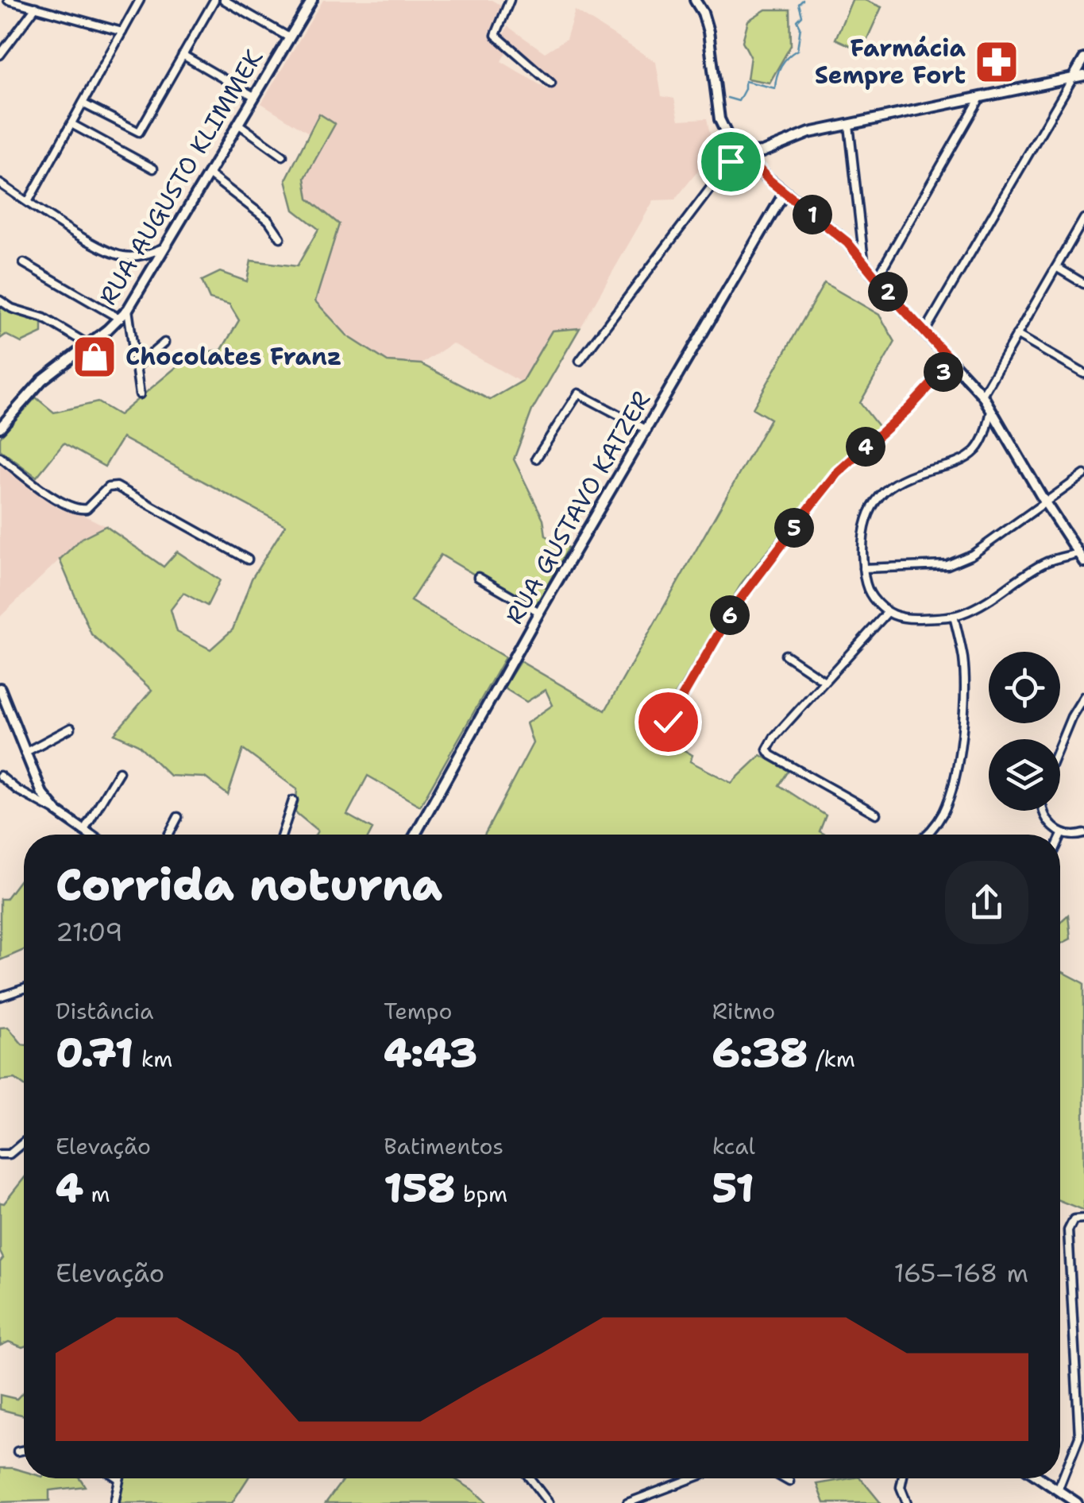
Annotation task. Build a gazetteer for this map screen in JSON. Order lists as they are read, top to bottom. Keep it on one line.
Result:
{"streets":{"street":["RUA AUGUSTO KLIMMEK","RUA GUSTAVO KATZER"]},"places":{"pharmacy":["Farmácia Sempre Fort"],"shop":["Chocolates Franz"]},"page":{"pins":["1","2","3","4","5","6"],"heading":["Corrida noturna","21:09"],"stats":[["Distância","0.71 km"],["Tempo","4:43"],["Ritmo","6:38 /km"],["Elevação","4 m"],["Batimentos","158 bpm"],["kcal","51"]],"chart":["Elevação","165–168 m"]}}
